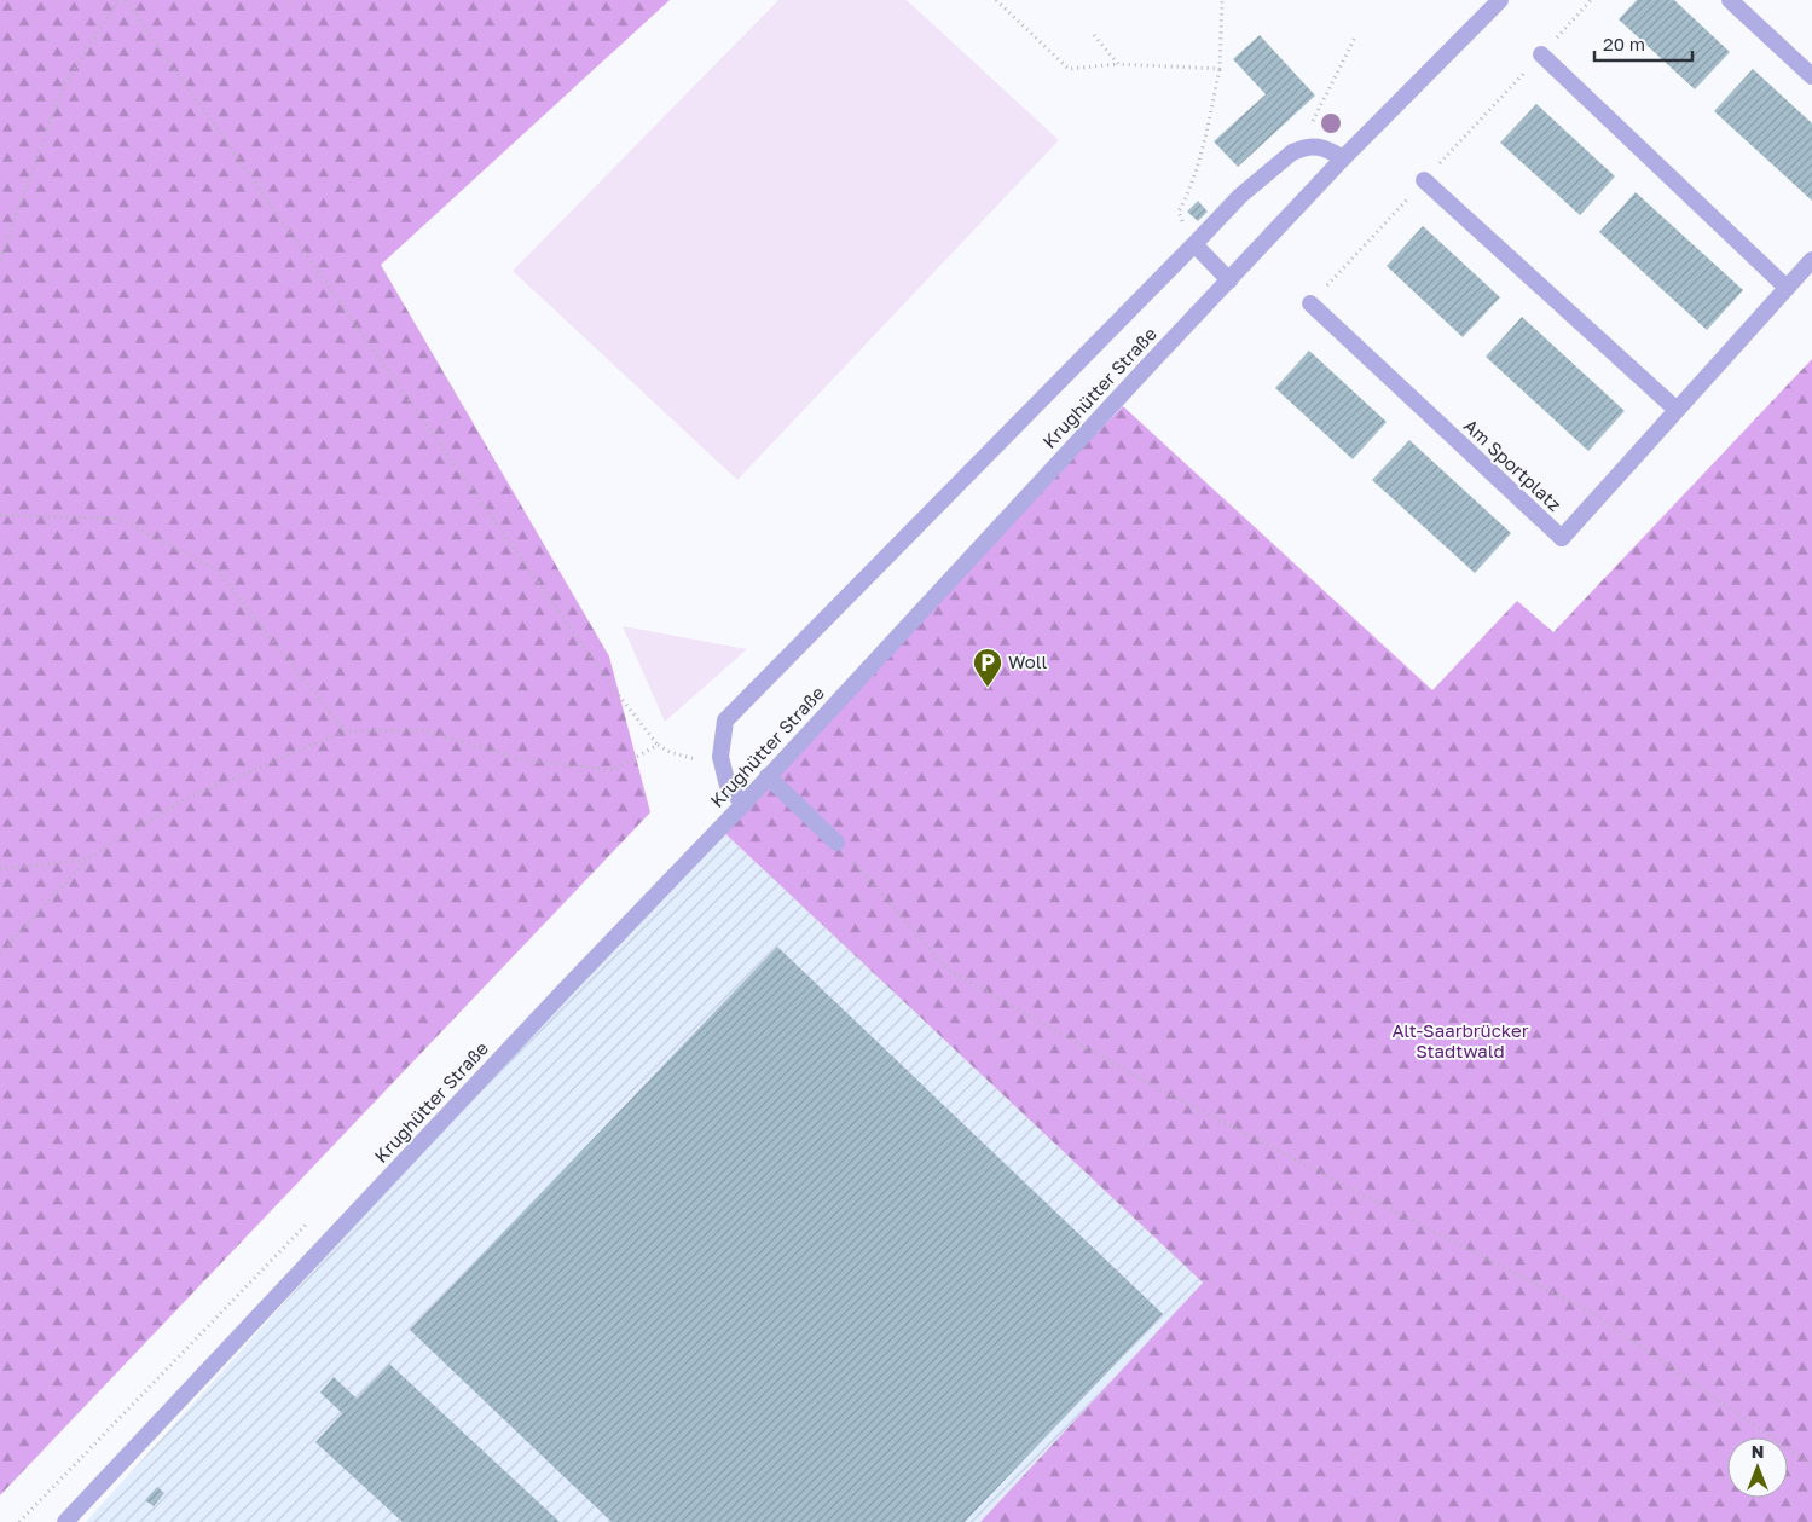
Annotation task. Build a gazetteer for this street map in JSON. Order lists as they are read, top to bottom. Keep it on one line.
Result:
{"streets":{"street":["Krughütter Straße","Am Sportplatz"]},"parks":["Alt-Saarbrücker Stadtwald"],"places":{"parking":["Woll"]},"scale_bar":"20 m","north":"top"}
